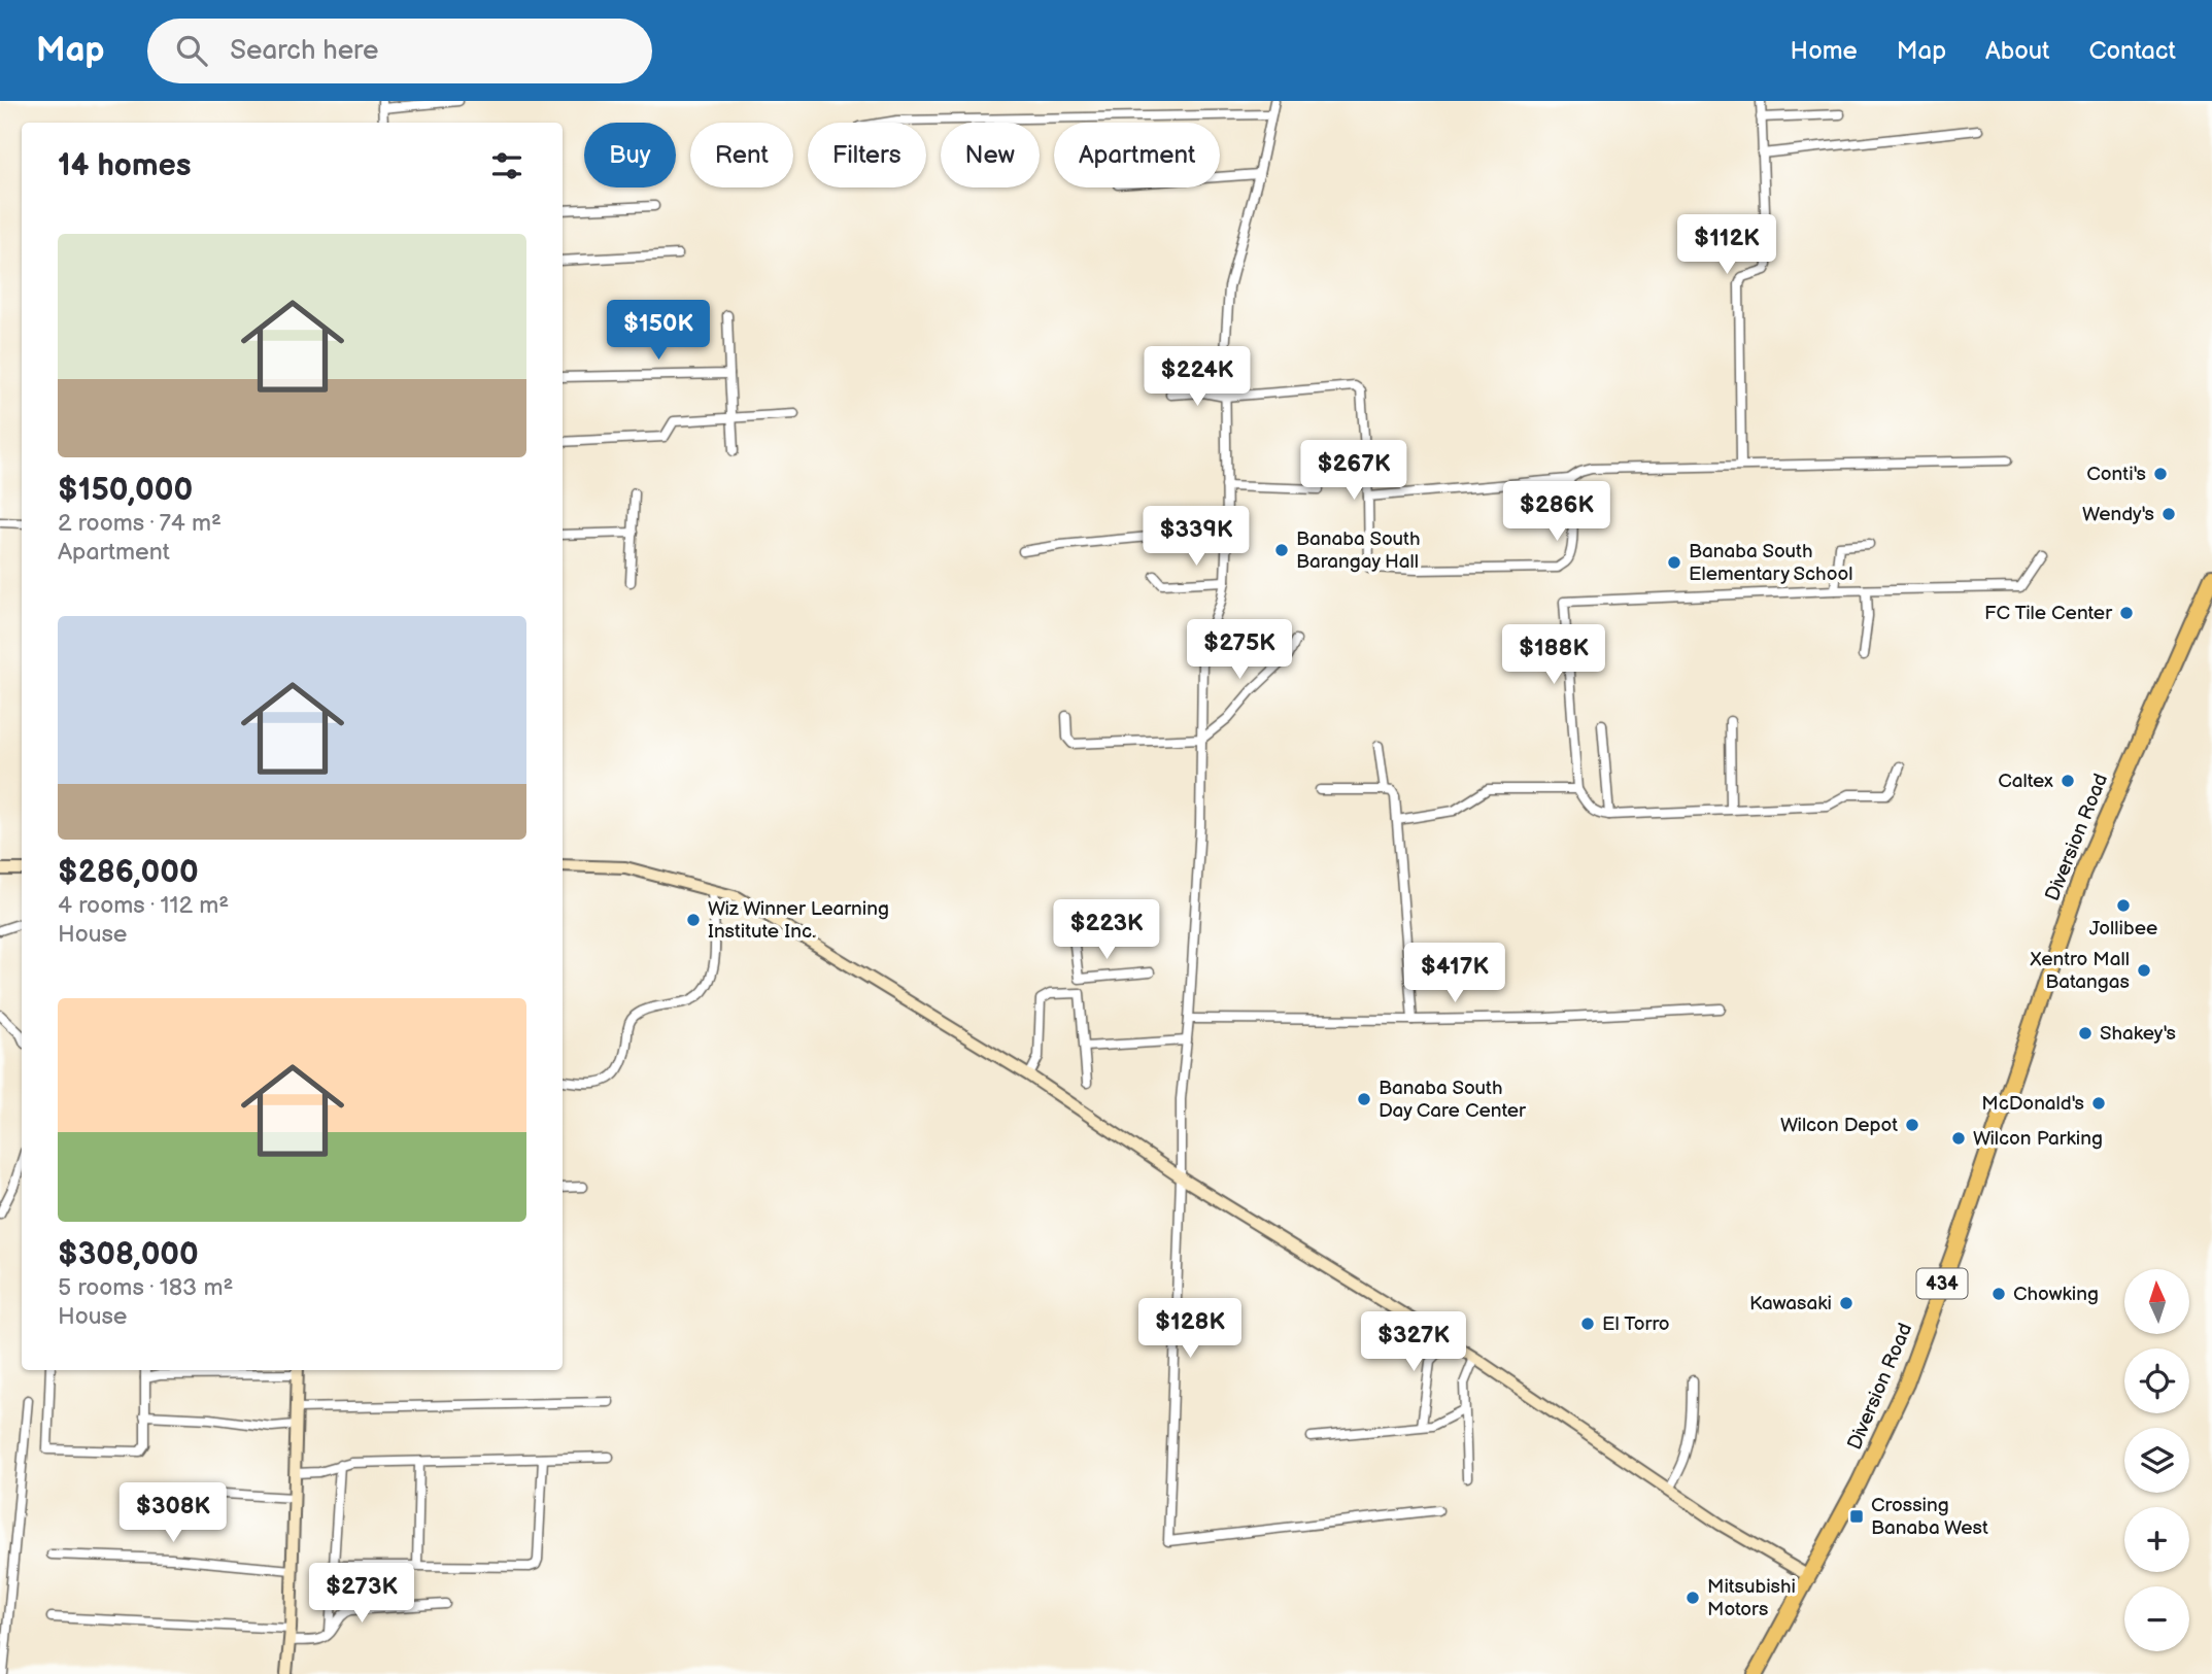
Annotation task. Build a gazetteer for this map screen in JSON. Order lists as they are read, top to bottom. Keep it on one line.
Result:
{"streets":{"highway":["Diversion Road","434"]},"places":{"other":["Conti's","Wendy's","Banaba South Barangay Hall","Banaba South Elementary School","FC Tile Center","Caltex","Jollibee","Wiz Winner Learning Institute Inc.","Xentro Mall Batangas","Shakey's","Banaba South Day Care Center","McDonald's","Wilcon Depot","Wilcon Parking","Chowking","Kawasaki","El Torro","Mitsubishi Motors"],"transit":["Crossing Banaba West"]},"north":"top","page":{"header":"Map","search":"Search here","nav":["Home","Map","About","Contact"],"chip":["Buy","Rent","Filters","New","Apartment"],"heading":"14 homes","list":[{"name":"$150,000","note":"2 rooms · 74 m² · Apartment"},{"name":"$286,000","note":"4 rooms · 112 m² · House"},{"name":"$308,000","note":"5 rooms · 183 m² · House"}],"price":["$112K","$150K","$224K","$267K","$286K","$339K","$275K","$188K","$223K","$417K","$128K","$327K","$308K","$273K"],"map_buttons":["+","−"]}}
